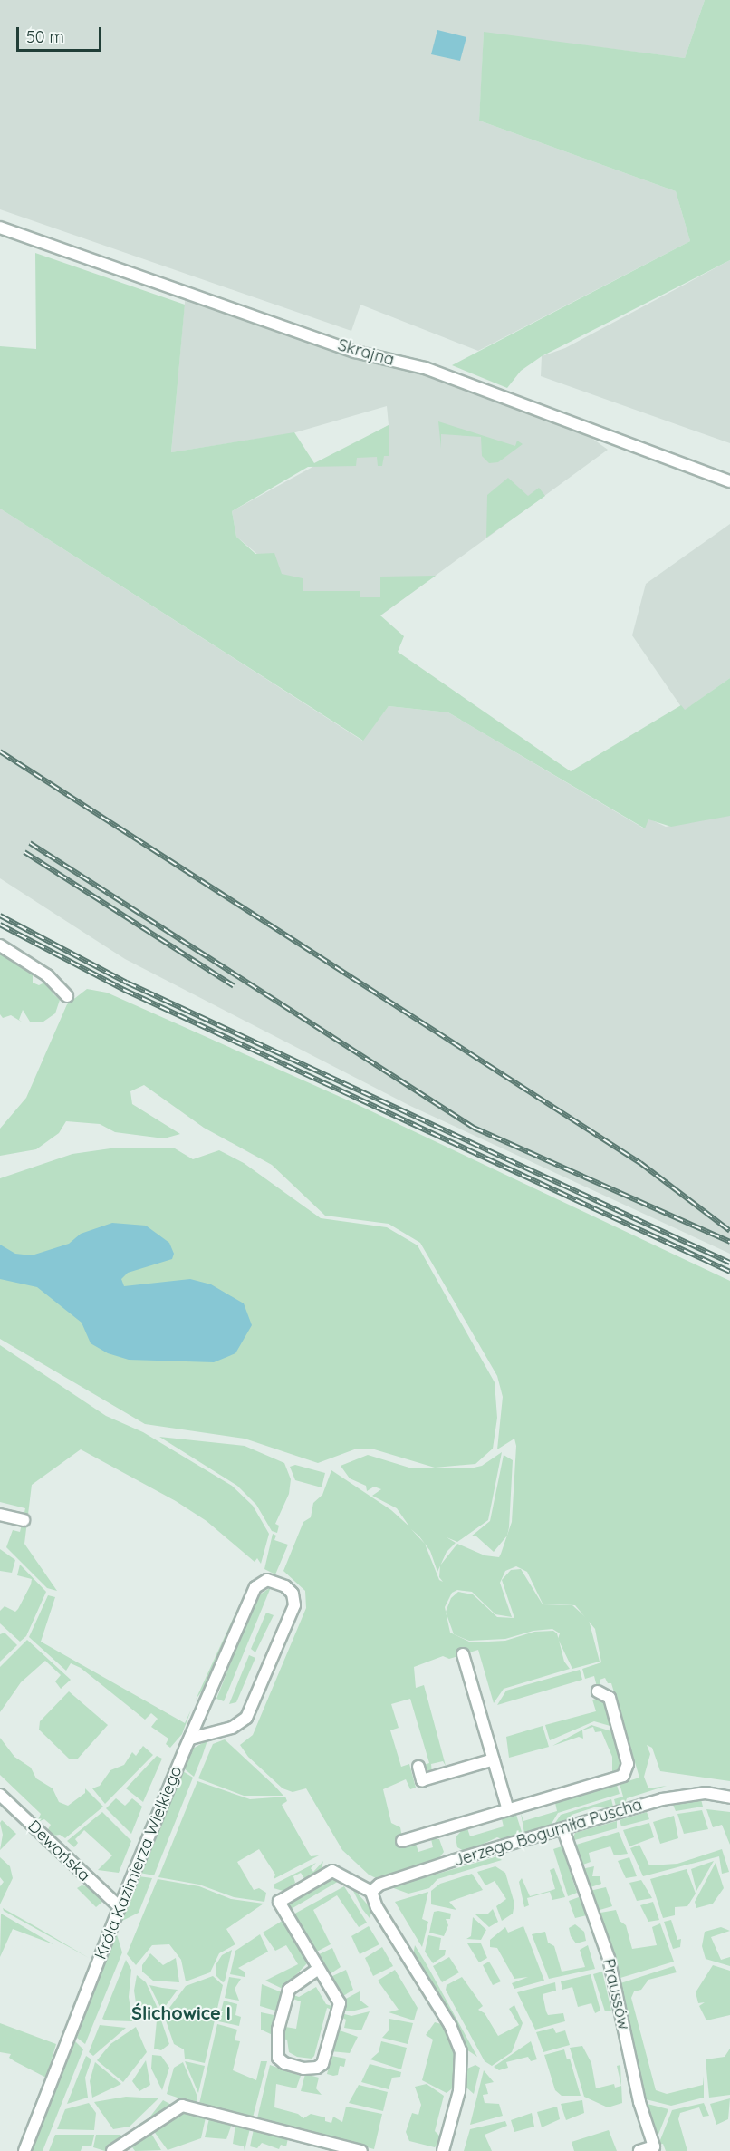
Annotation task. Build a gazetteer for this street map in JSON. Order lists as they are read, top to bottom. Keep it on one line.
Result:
{"streets":{"street":["Skrajna","Jerzego Bogumiła Puscha","Dewońska","Króla Kazimierza Wielkiego","Praussów"]},"crossings":[["Jerzego Bogumiła Puscha","Praussów"],["Dewońska","Króla Kazimierza Wielkiego"]],"districts":["Ślichowice I"],"scale_bar":"50 m"}
